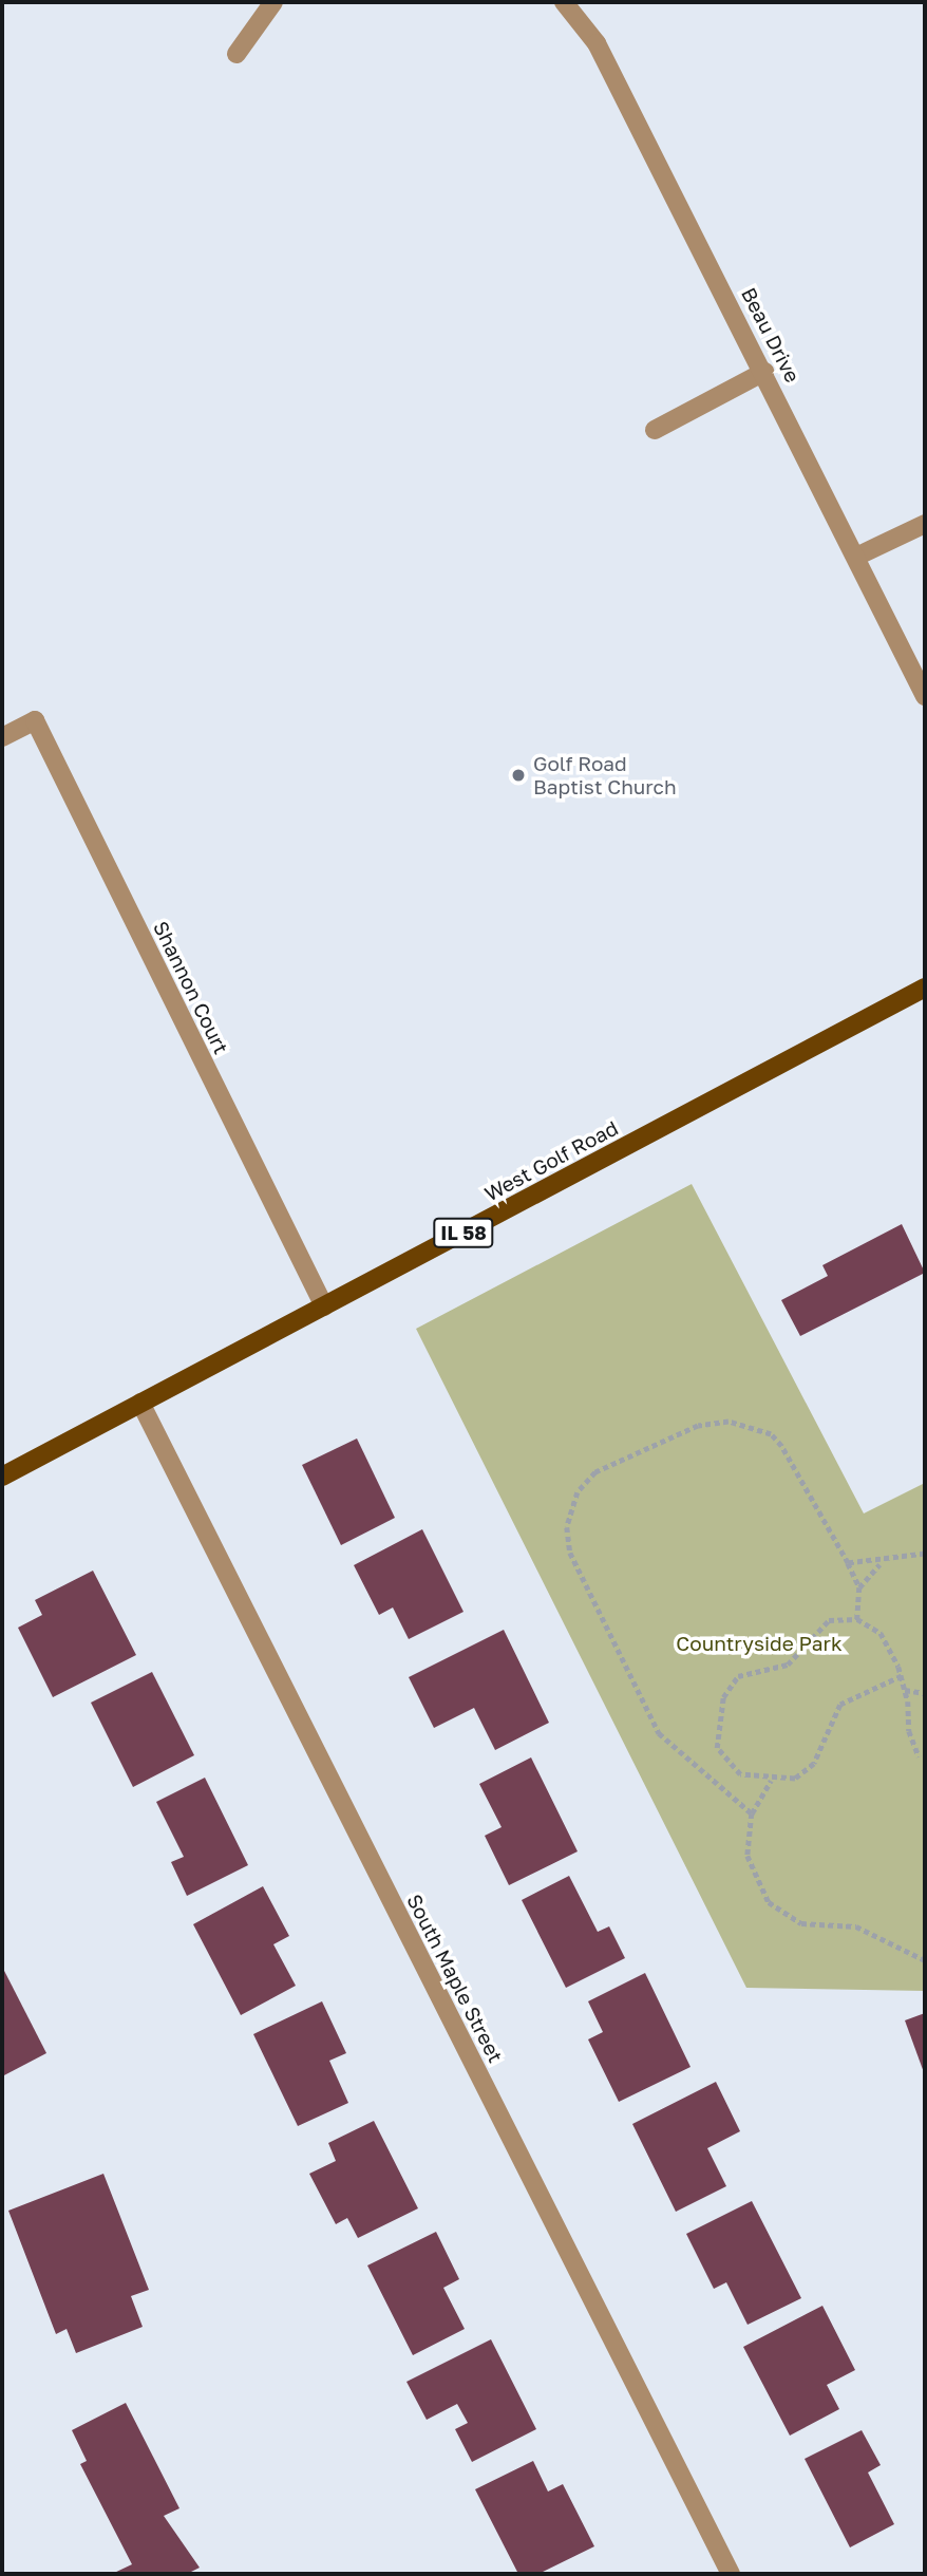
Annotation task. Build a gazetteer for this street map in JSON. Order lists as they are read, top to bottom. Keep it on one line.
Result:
{"streets":{"main road":["West Golf Road","IL 58"],"street":["Beau Drive","Shannon Court","South Maple Street"]},"crossings":[["Shannon Court","West Golf Road"],["West Golf Road","South Maple Street"]],"parks":["Countryside Park"],"places":["Golf Road Baptist Church"]}
